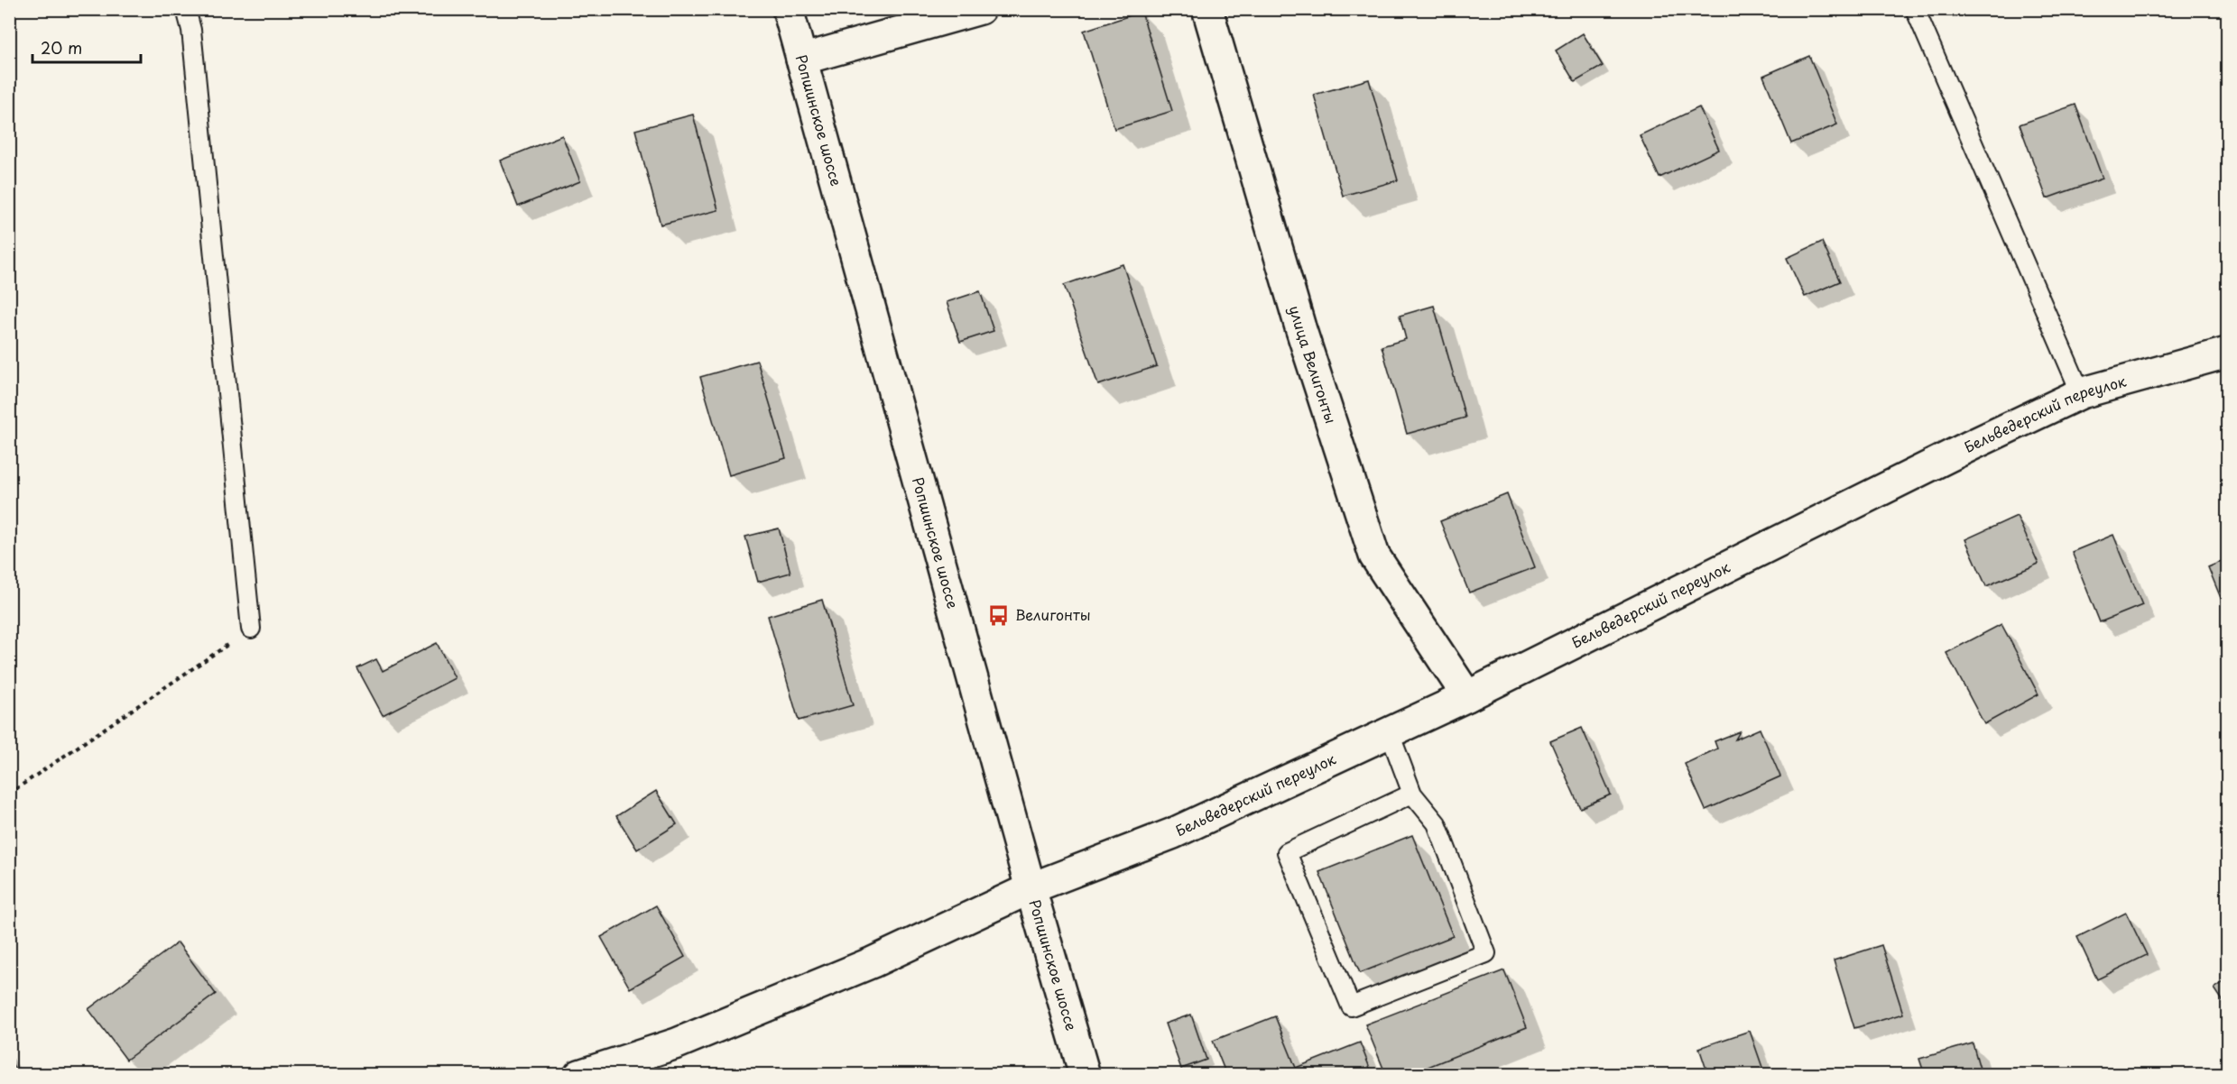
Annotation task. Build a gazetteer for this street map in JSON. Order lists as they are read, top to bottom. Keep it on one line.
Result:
{"streets":{"street":["Ропшинское шоссе","улица Велигонты","Бельведерский переулок"]},"crossings":[["Ропшинское шоссе","Бельведерский переулок"],["улица Велигонты","Бельведерский переулок"]],"places":{"bus stop":["Велигонты"]},"scale_bar":"20 m"}
